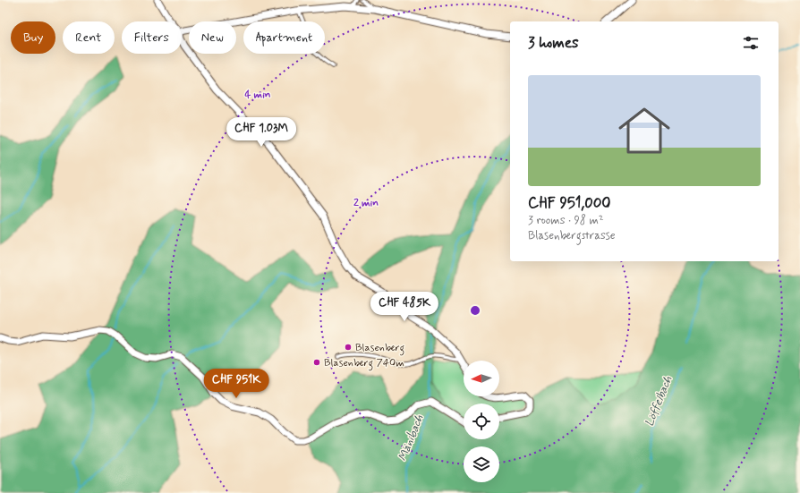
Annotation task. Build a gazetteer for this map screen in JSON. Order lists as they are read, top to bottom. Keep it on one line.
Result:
{"water":["Löffelbach","Mänibach"],"places":["Blasenberg","Blasenberg 740m"],"north":"left","page":{"chip":["Buy","Rent","Filters","New","Apartment"],"heading":"3 homes","list":[{"name":"CHF 951,000","note":"3 rooms · 98 m² · Blasenbergstrasse"}],"price":["CHF 1.03M","CHF 485K","CHF 951K"]},"rings":["4 min","2 min"]}
